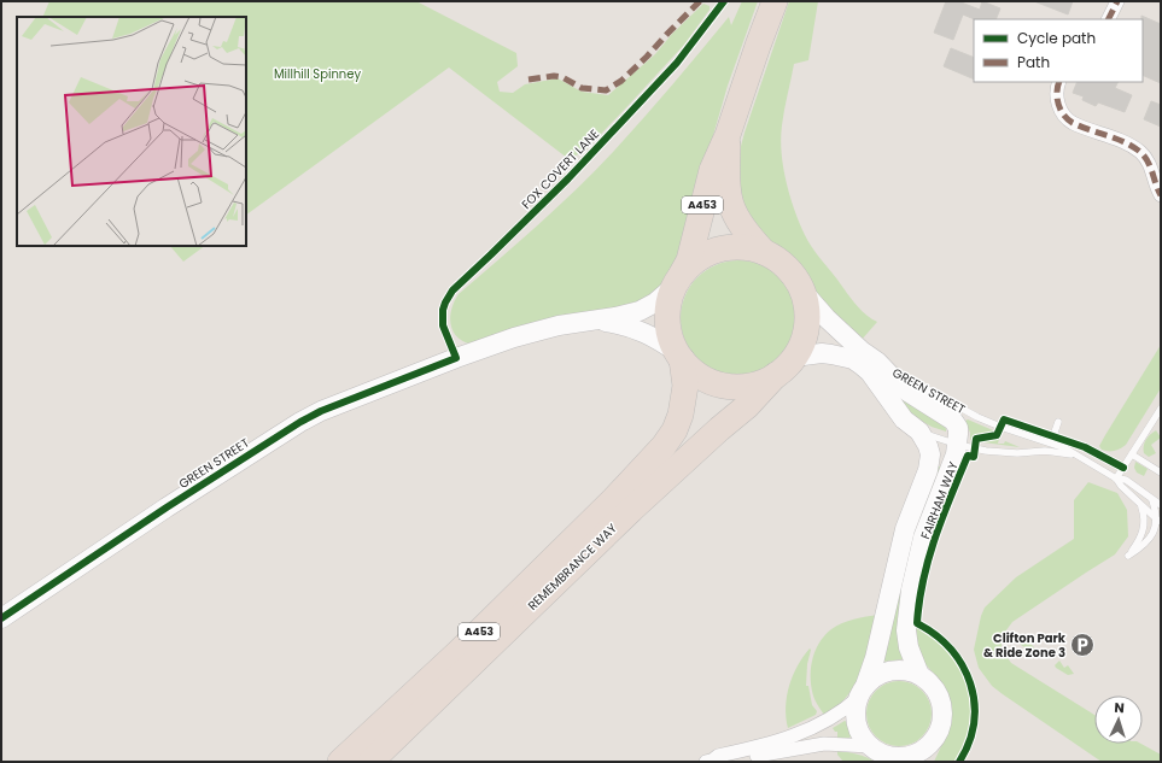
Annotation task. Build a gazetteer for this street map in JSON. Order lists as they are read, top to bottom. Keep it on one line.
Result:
{"streets":{"highway":["A453","REMEMBRANCE WAY"],"street":["GREEN STREET","FAIRHAM WAY"],"lane":["FOX COVERT LANE"]},"crossings":[["FOX COVERT LANE","GREEN STREET"],["A453","GREEN STREET"],["A453","REMEMBRANCE WAY"],["GREEN STREET","FAIRHAM WAY"],["GREEN STREET","REMEMBRANCE WAY"]],"parks":["Millhill Spinney"],"places":{"parking":["Clifton Park & Ride Zone 3"]},"legend":["Cycle path","Path"],"north":"top"}
